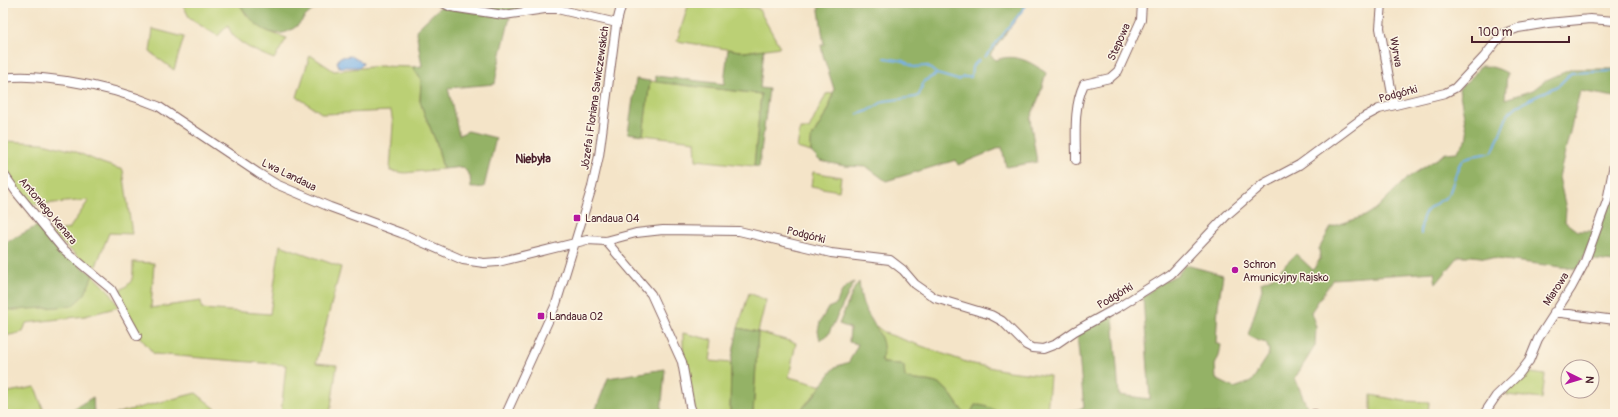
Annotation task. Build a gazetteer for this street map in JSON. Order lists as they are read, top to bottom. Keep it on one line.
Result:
{"streets":{"street":["Stepowa","Wyrwa","Podgórki","Józefa i Floriana Sawiczewskich","Lwa Landaua","Antoniego Kenara","Miarowa"]},"crossings":[["Wyrwa","Podgórki"],["Podgórki","Józefa i Floriana Sawiczewskich"],["Podgórki","Lwa Landaua"],["Józefa i Floriana Sawiczewskich","Lwa Landaua"]],"districts":["Niebyła"],"places":{"transit":["Landaua 04","Landaua 02"],"other":["Schron Amunicyjny Rajsko"]},"scale_bar":"100 m","north":"right"}
